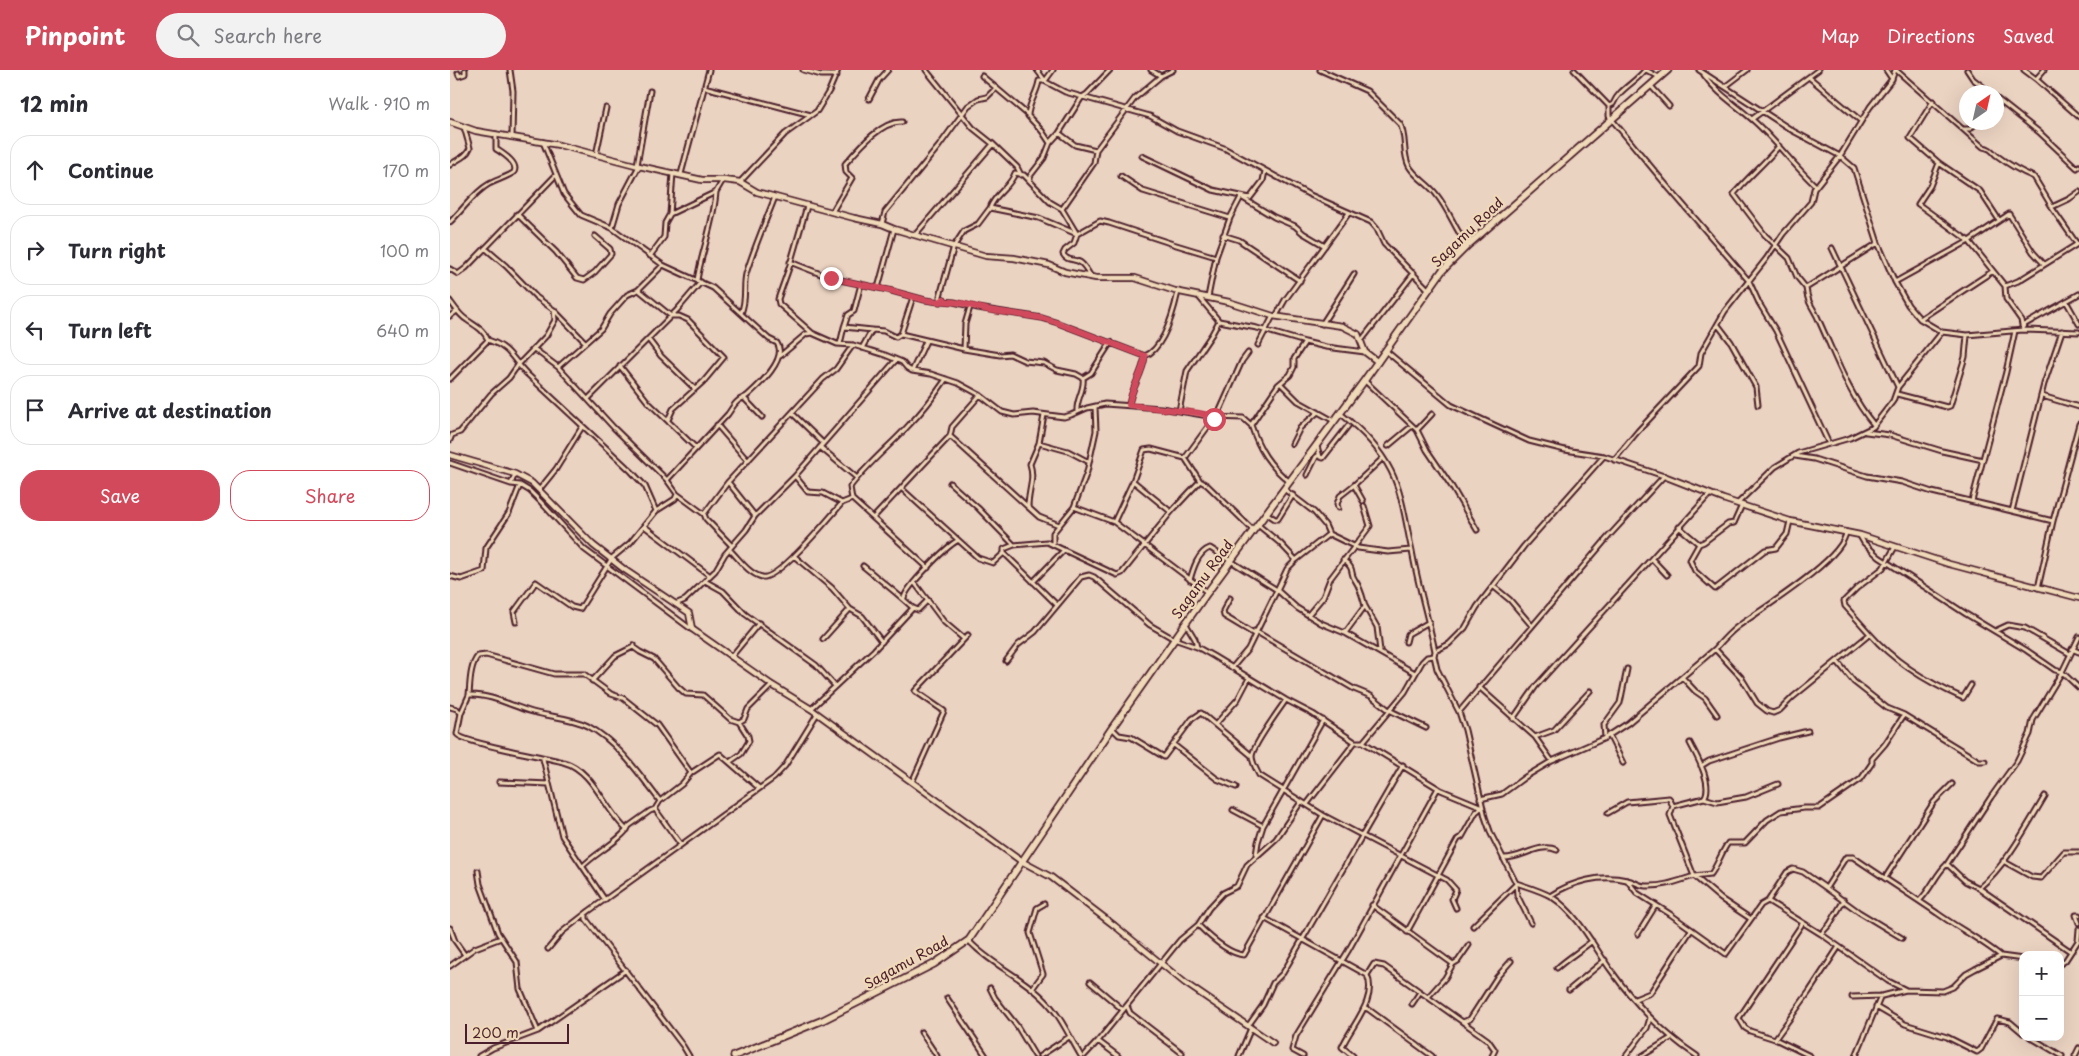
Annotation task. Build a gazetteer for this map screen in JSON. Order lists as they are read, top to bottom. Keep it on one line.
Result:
{"streets":{"highway":["Sagamu Road"]},"scale_bar":"200 m","north":"top right","page":{"header":"Pinpoint","search":"Search here","nav":["Map","Directions","Saved"],"heading":["12 min","Walk · 910 m"],"list":[["Continue","170 m"],["Turn right","100 m"],["Turn left","640 m"],"Arrive at destination"],"buttons":["Save","Share"],"map_buttons":["+","−"],"scale":"200 m"}}
